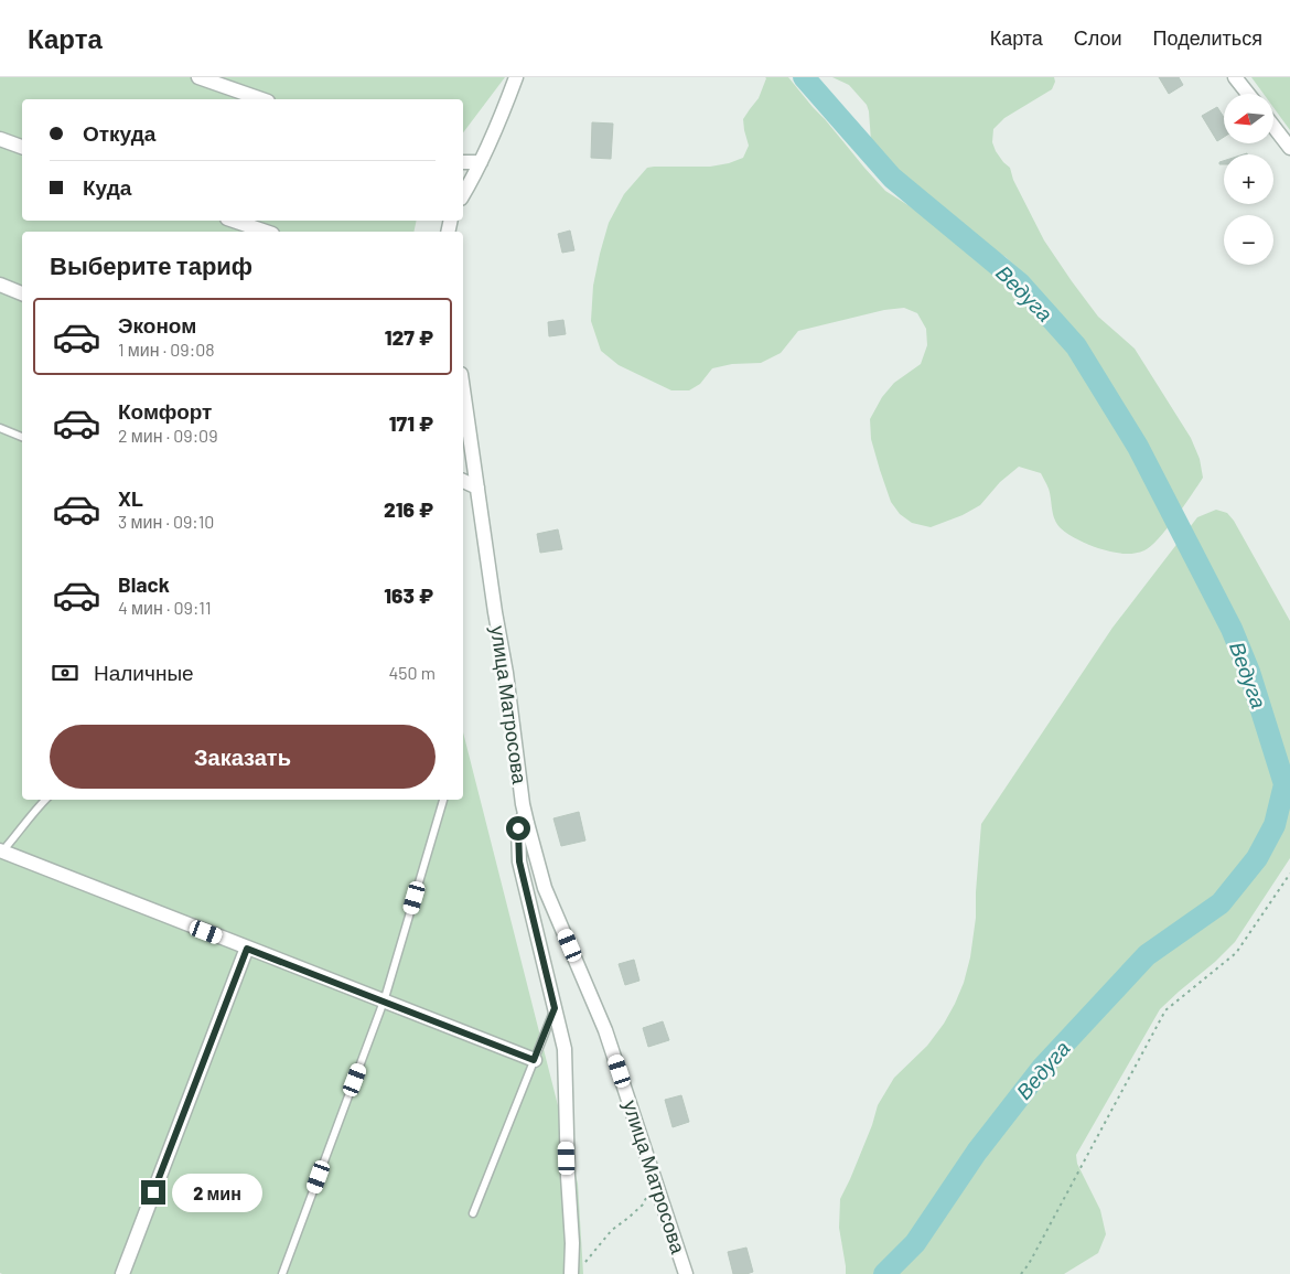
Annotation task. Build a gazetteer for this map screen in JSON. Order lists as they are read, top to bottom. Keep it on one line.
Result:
{"streets":{"street":["улица Матросова"]},"water":["Ведуга"],"north":"left","page":{"header":"Карта","nav":["Карта","Слои","Поделиться"],"map_buttons":["+","−"],"banner":["Откуда","Куда"],"heading":"Выберите тариф","list":[{"name":"Эконом","note":"1 мин · 09:08","value":"127 ₽"},{"name":"Комфорт","note":"2 мин · 09:09","value":"171 ₽"},{"name":"XL","note":"3 мин · 09:10","value":"216 ₽"},{"name":"Black","note":"4 мин · 09:11","value":"163 ₽"}],"pay":["Наличные","450 m"],"buttons":"Заказать","bubble":"2 мин"}}
